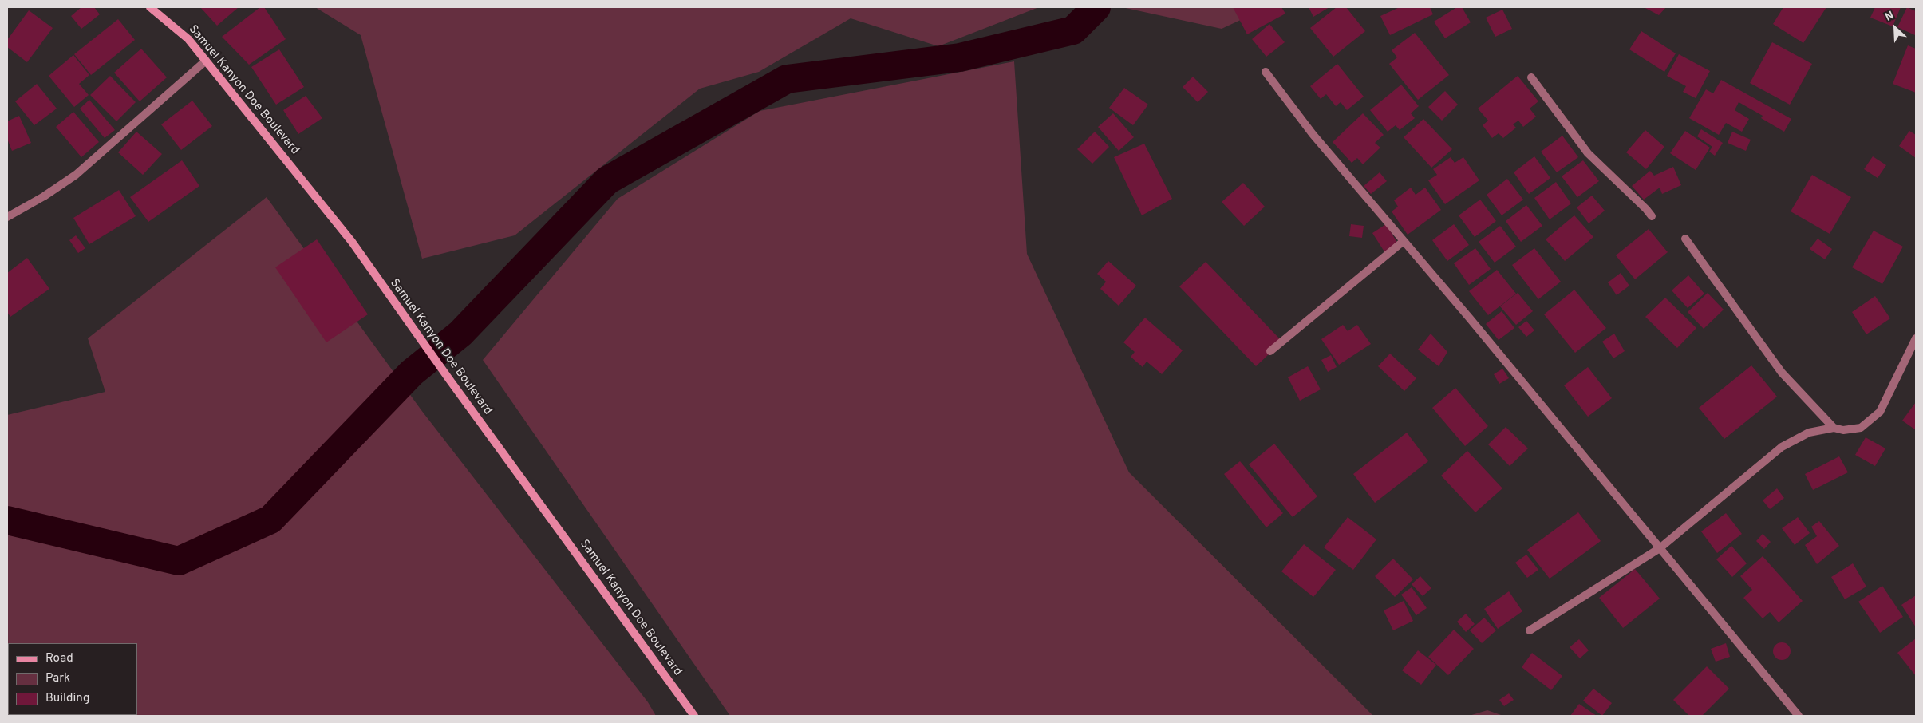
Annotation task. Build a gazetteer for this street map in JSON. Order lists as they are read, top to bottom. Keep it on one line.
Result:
{"streets":{"street":["Samuel Kanyon Doe Boulevard"]},"legend":["Road","Park","Building"],"north":"top left"}
